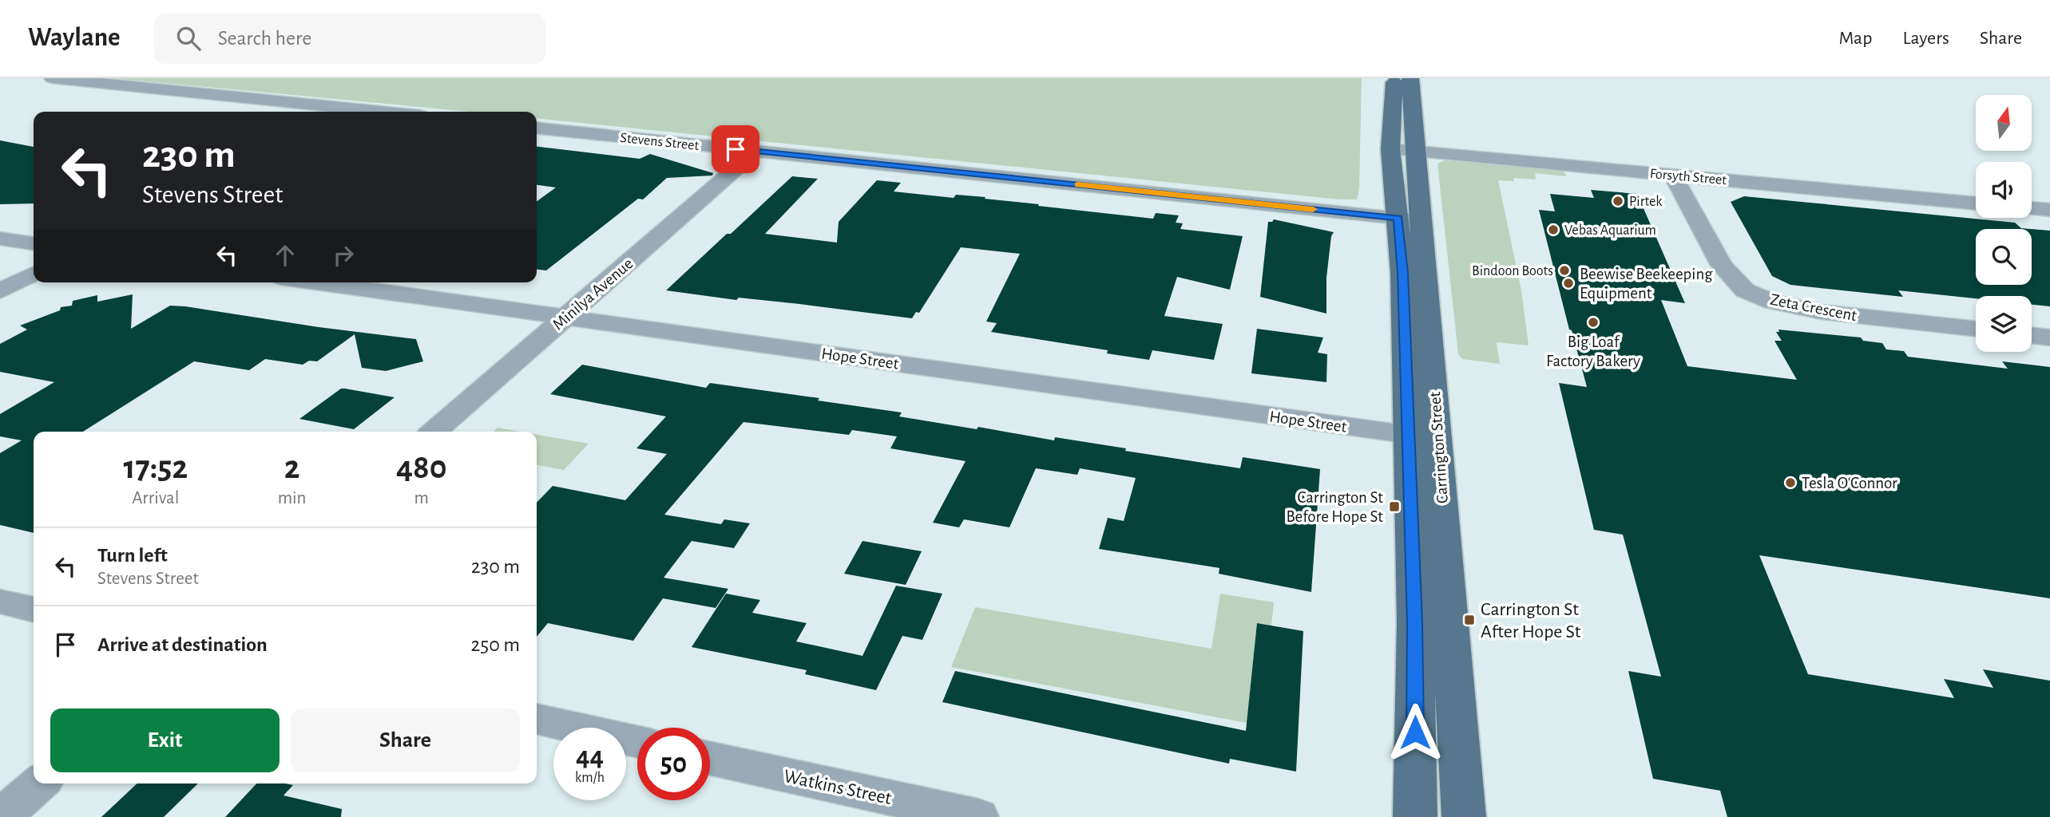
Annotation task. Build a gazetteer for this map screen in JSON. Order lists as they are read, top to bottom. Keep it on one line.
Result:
{"streets":{"main road":["Carrington Street"],"street":["Stevens Street","Forsyth Street","Minilya Avenue","Zeta Crescent","Hope Street","Watkins Street"]},"crossings":[["Stevens Street","Minilya Avenue"],["Stevens Street","Carrington Street"],["Forsyth Street","Zeta Crescent"],["Forsyth Street","Carrington Street"],["Minilya Avenue","Hope Street"],["Hope Street","Carrington Street"]],"places":{"other":["Pirtek","Vebas Aquarium","Bindoon Boots","Beewise Beekeeping Equipment","Big Loaf Factory Bakery","Tesla O'Connor"],"transit":["Carrington St Before Hope St","Carrington St After Hope St"]},"north":"top","page":{"header":"Waylane","search":"Search here","nav":["Map","Layers","Share"],"turn":["230 m","Stevens Street"],"eta":["17:52","Arrival","2","min","480","m"],"list":[{"name":"Turn left","note":"Stevens Street","value":"230 m"},{"name":"Arrive at destination","value":"250 m"}],"buttons":["Exit","Share"],"speed":"44 km/h","limit":"50"}}
